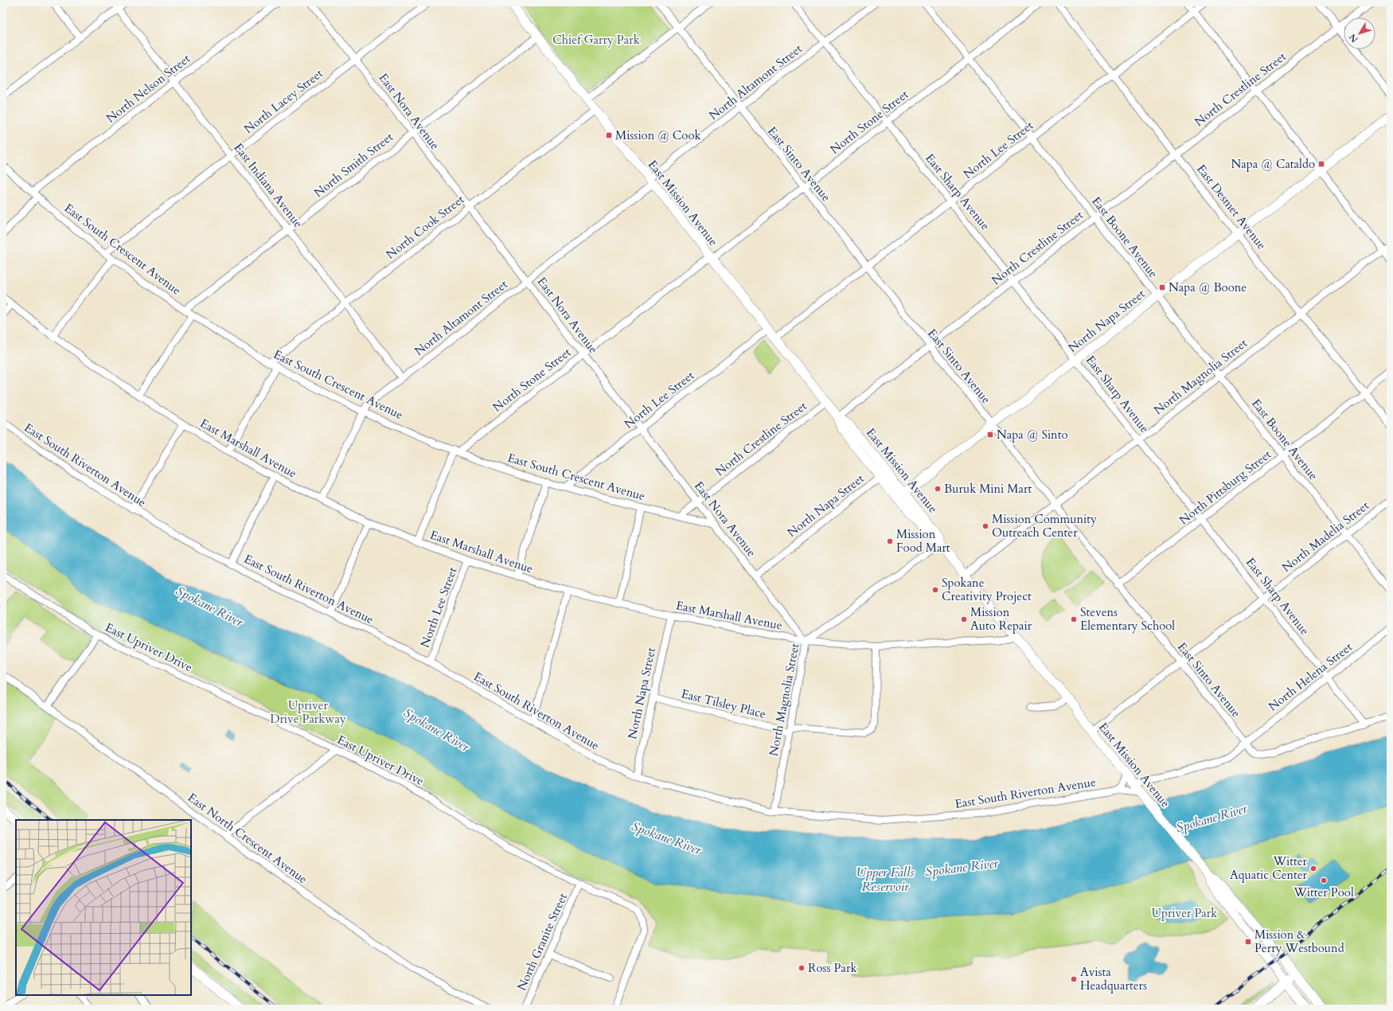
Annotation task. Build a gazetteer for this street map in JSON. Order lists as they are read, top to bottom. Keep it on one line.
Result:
{"streets":{"main road":["East Mission Avenue","North Napa Street"],"street":["North Altamont Street","North Nelson Street","North Crestline Street","North Lacey Street","East Nora Avenue","North Stone Street","North Lee Street","East Sinto Avenue","North Smith Street","East Indiana Avenue","East Sharp Avenue","East Desmet Avenue","North Cook Street","East Boone Avenue","East South Crescent Avenue","North Magnolia Street","East Marshall Avenue","East South Riverton Avenue","North Pittsburg Street","North Madelia Street","East Upriver Drive","North Helena Street","East Tilsley Place","East North Crescent Avenue","North Granite Street"]},"crossings":[["North Altamont Street","East Nora Avenue"],["North Altamont Street","East Sinto Avenue"],["North Altamont Street","East Indiana Avenue"],["North Altamont Street","East Sharp Avenue"],["North Altamont Street","East Mission Avenue"],["North Altamont Street","East South Crescent Avenue"],["North Altamont Street","East Marshall Avenue"],["North Nelson Street","East Indiana Avenue"],["North Nelson Street","East South Crescent Avenue"],["North Crestline Street","East Nora Avenue"],["North Crestline Street","East Sinto Avenue"],["North Crestline Street","East Sharp Avenue"],["North Crestline Street","East Mission Avenue"],["North Crestline Street","East Desmet Avenue"],["North Crestline Street","East Boone Avenue"],["North Crestline Street","East South Crescent Avenue"],["North Lacey Street","East Nora Avenue"],["North Lacey Street","East Indiana Avenue"],["North Lacey Street","East South Crescent Avenue"],["East Nora Avenue","North Stone Street"],["East Nora Avenue","North Lee Street"],["East Nora Avenue","North Smith Street"],["East Nora Avenue","North Cook Street"],["East Nora Avenue","East South Crescent Avenue"],["East Nora Avenue","North Napa Street"],["East Nora Avenue","North Magnolia Street"],["East Nora Avenue","East Marshall Avenue"],["North Stone Street","East Sinto Avenue"],["North Stone Street","East Sharp Avenue"],["North Stone Street","East Mission Avenue"],["North Stone Street","East Boone Avenue"],["North Stone Street","East South Crescent Avenue"],["North Lee Street","East Sinto Avenue"],["North Lee Street","East Sharp Avenue"],["North Lee Street","East Mission Avenue"],["North Lee Street","East Desmet Avenue"],["North Lee Street","East Boone Avenue"],["North Lee Street","East South Crescent Avenue"],["North Lee Street","East Marshall Avenue"],["North Lee Street","East South Riverton Avenue"],["East Sinto Avenue","East Sharp Avenue"],["East Sinto Avenue","North Napa Street"],["East Sinto Avenue","North Magnolia Street"],["East Sinto Avenue","North Pittsburg Street"],["East Sinto Avenue","North Madelia Street"],["East Sinto Avenue","North Helena Street"],["North Smith Street","East Indiana Avenue"],["North Smith Street","East Mission Avenue"],["North Smith Street","East South Crescent Avenue"],["East Indiana Avenue","North Cook Street"],["East Sharp Avenue","North Napa Street"],["East Sharp Avenue","North Magnolia Street"],["East Sharp Avenue","North Pittsburg Street"],["East Sharp Avenue","North Madelia Street"],["East Sharp Avenue","North Helena Street"],["East Mission Avenue","North Cook Street"],["East Mission Avenue","North Napa Street"],["East Mission Avenue","North Magnolia Street"],["East Mission Avenue","East Marshall Avenue"],["East Mission Avenue","East South Riverton Avenue"],["East Mission Avenue","North Madelia Street"],["East Mission Avenue","North Helena Street"],["East Desmet Avenue","North Napa Street"],["East Desmet Avenue","North Magnolia Street"],["East Desmet Avenue","North Pittsburg Street"],["North Cook Street","East South Crescent Avenue"],["East Boone Avenue","North Napa Street"],["East Boone Avenue","North Magnolia Street"],["East Boone Avenue","North Pittsburg Street"],["East Boone Avenue","North Madelia Street"],["North Napa Street","East Marshall Avenue"],["North Napa Street","East South Riverton Avenue"],["North Napa Street","East Tilsley Place"],["North Magnolia Street","East Marshall Avenue"],["North Magnolia Street","East South Riverton Avenue"],["North Magnolia Street","East Tilsley Place"],["East Marshall Avenue","East Tilsley Place"],["East Upriver Drive","North Granite Street"]],"water":["Spokane River","Upper Falls Reservoir"],"parks":["Chief Garry Park","Upriver Drive Parkway","Upriver Park"],"places":{"transit":["Mission @ Cook","Napa @ Cataldo","Napa @ Boone","Napa @ Sinto","Mission & Perry Westbound"],"other":["Buruk Mini Mart","Mission Community Outreach Center","Mission Food Mart","Spokane Creativity Project","Mission Auto Repair","Stevens Elementary School","Witter Aquatic Center","Witter Pool","Ross Park","Avista Headquarters"]},"north":"bottom left"}
